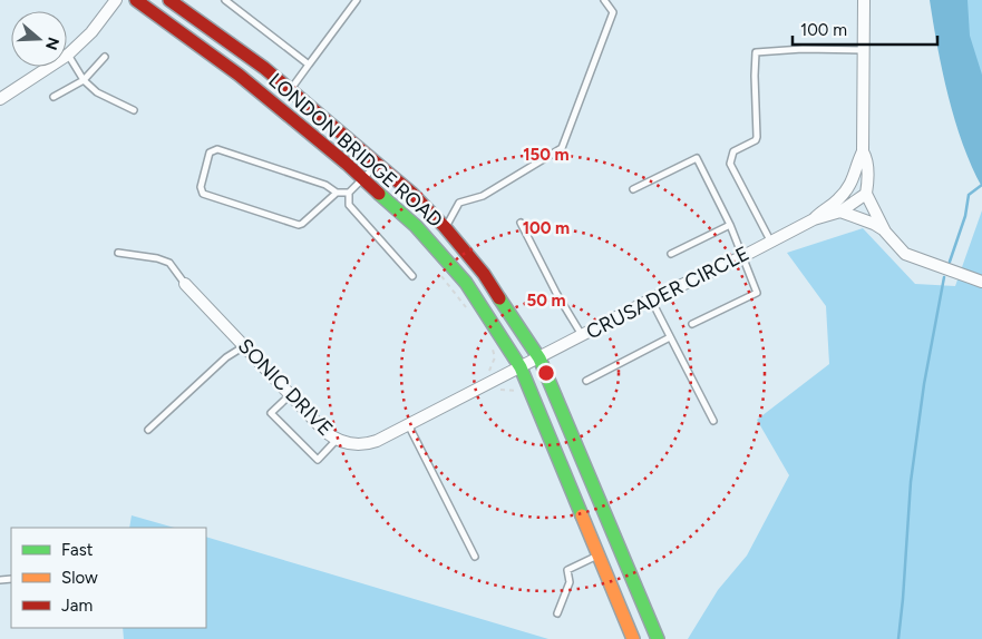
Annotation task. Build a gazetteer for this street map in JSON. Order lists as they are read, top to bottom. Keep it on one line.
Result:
{"streets":{"main road":["LONDON BRIDGE ROAD"],"street":["CRUSADER CIRCLE","SONIC DRIVE"]},"crossings":[["LONDON BRIDGE ROAD","CRUSADER CIRCLE"],["LONDON BRIDGE ROAD","SONIC DRIVE"],["CRUSADER CIRCLE","SONIC DRIVE"]],"legend":["Fast","Slow","Jam"],"scale_bar":"100 m","north":"right","rings":["150 m","100 m","50 m"]}
